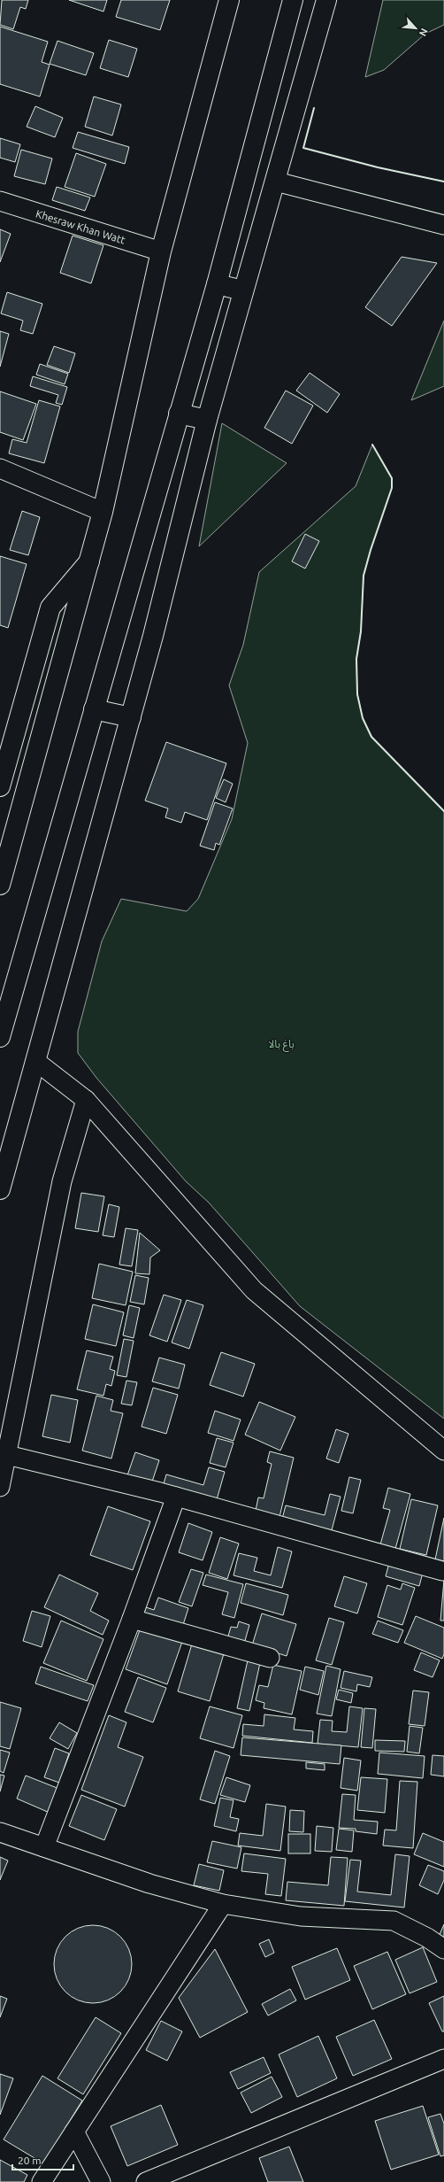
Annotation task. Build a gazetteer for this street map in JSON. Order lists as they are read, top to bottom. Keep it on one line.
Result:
{"streets":{"street":["Khesraw Khan Watt"]},"parks":["باغ بالا"],"scale_bar":"20 m","north":"bottom right"}
